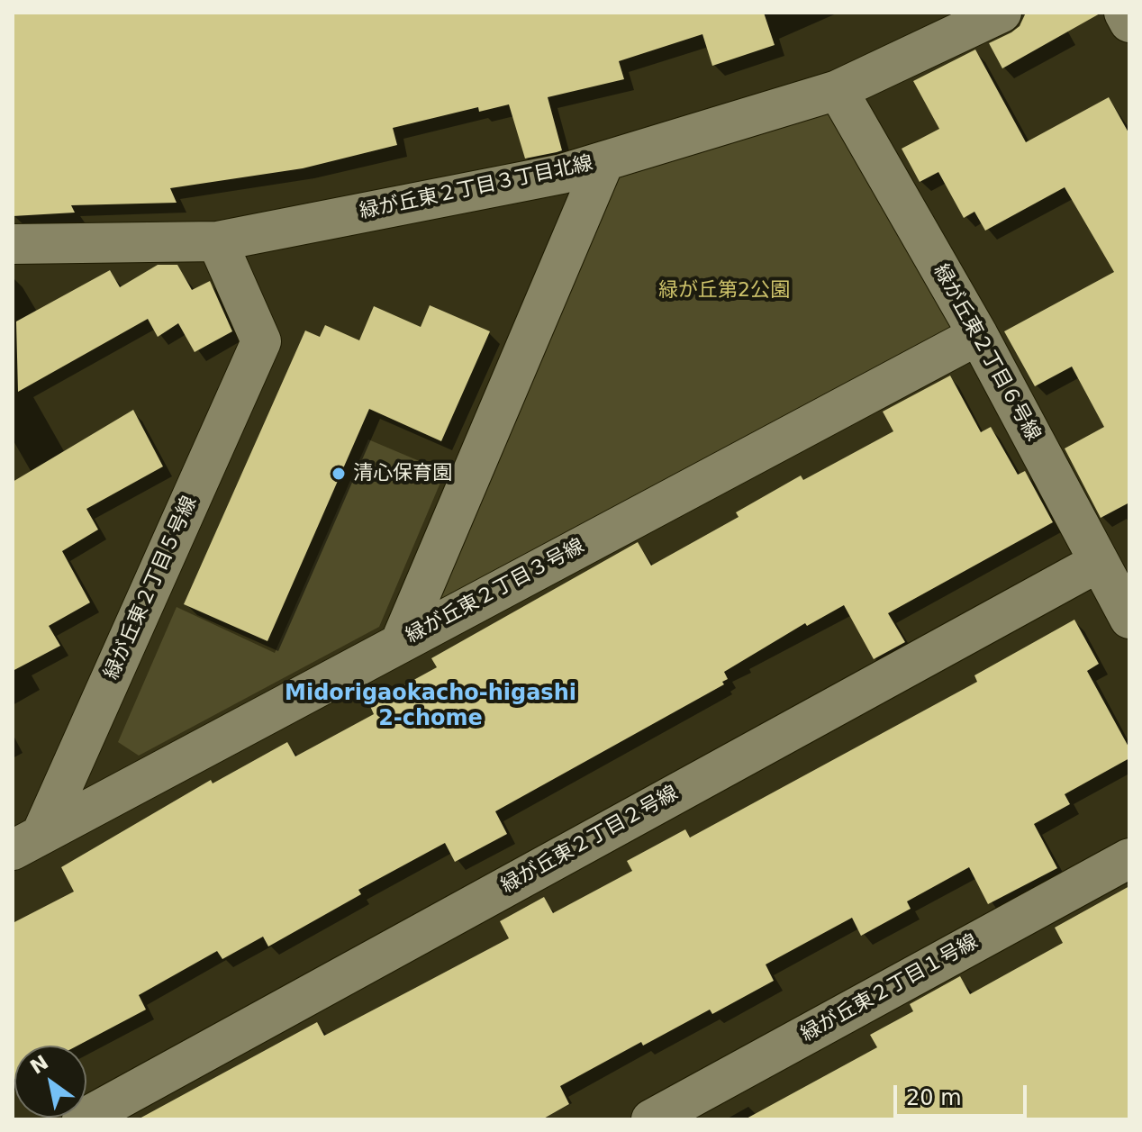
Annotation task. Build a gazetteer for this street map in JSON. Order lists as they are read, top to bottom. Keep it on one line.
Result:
{"streets":{"street":["緑が丘東２丁目３丁目北線","緑が丘東２丁目６号線","緑が丘東２丁目５号線","緑が丘東２丁目３号線","緑が丘東２丁目２号線","緑が丘東２丁目１号線"]},"crossings":[["緑が丘東２丁目３丁目北線","緑が丘東２丁目６号線"],["緑が丘東２丁目３丁目北線","緑が丘東２丁目５号線"],["緑が丘東２丁目６号線","緑が丘東２丁目３号線"],["緑が丘東２丁目６号線","緑が丘東２丁目２号線"],["緑が丘東２丁目５号線","緑が丘東２丁目３号線"]],"districts":["Midorigaokacho-higashi 2-chome"],"parks":["緑が丘第2公園"],"places":["清心保育園"],"scale_bar":"20 m","north":"top left"}
